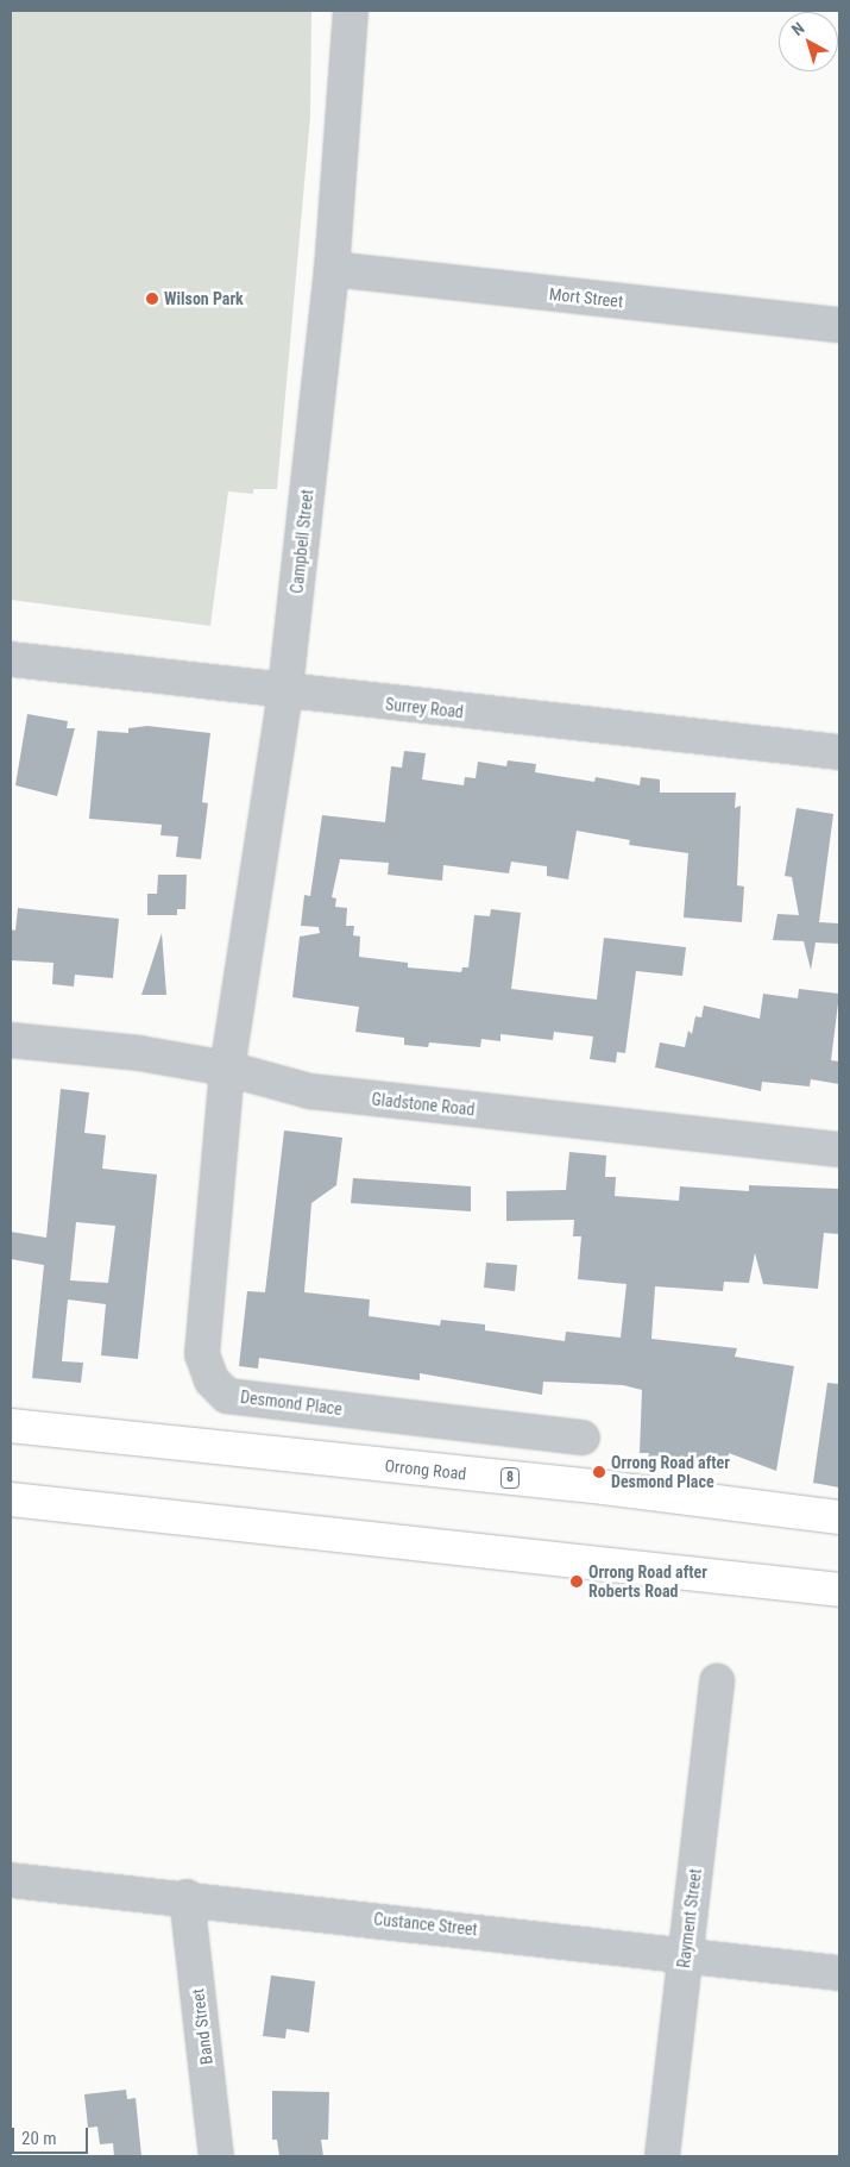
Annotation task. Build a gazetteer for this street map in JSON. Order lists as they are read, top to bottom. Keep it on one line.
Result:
{"streets":{"highway":["Orrong Road","8"],"street":["Mort Street","Campbell Street","Surrey Road","Gladstone Road","Desmond Place","Rayment Street","Custance Street","Band Street"]},"crossings":[["Mort Street","Campbell Street"],["Campbell Street","Surrey Road"],["Campbell Street","Gladstone Road"],["Campbell Street","Desmond Place"],["Gladstone Road","Desmond Place"],["Rayment Street","Custance Street"],["Custance Street","Band Street"]],"places":["Wilson Park","Orrong Road after Desmond Place","Orrong Road after Roberts Road"],"scale_bar":"20 m","north":"top left"}
